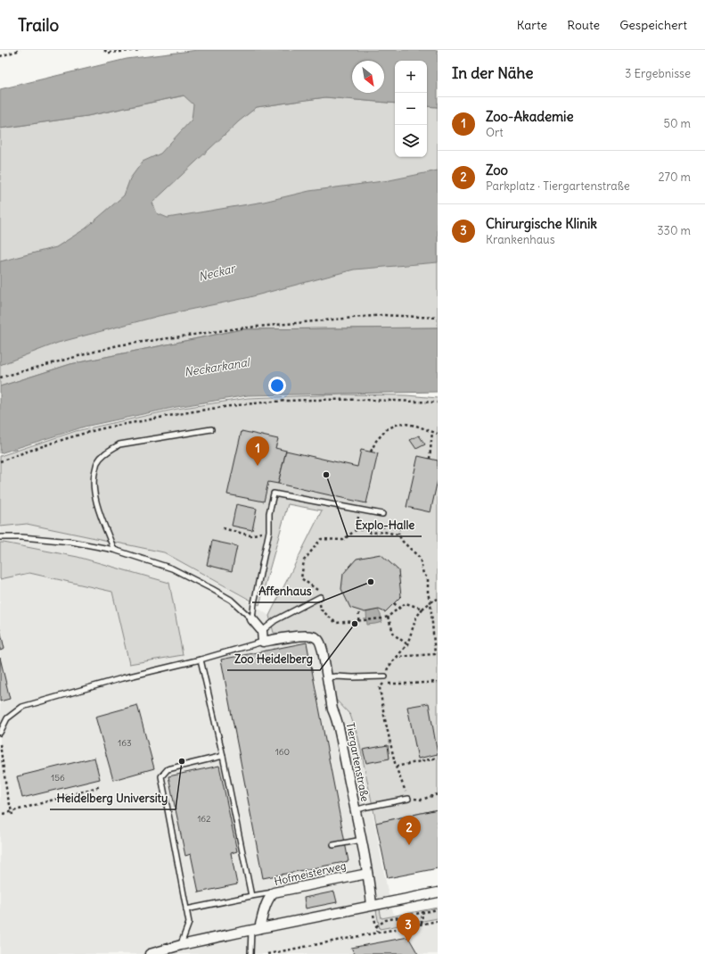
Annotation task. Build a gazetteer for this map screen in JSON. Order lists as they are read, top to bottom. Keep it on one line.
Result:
{"streets":{"street":["Tiergartenstraße","Hofmeisterweg"]},"crossings":[["Tiergartenstraße","Hofmeisterweg"]],"water":["Neckar","Neckarkanal"],"places":["Explo-Halle","Affenhaus","Zoo Heidelberg","Heidelberg University"],"house_numbers":["163","160","156","162"],"north":"bottom right","page":{"header":"Trailo","nav":["Karte","Route","Gespeichert"],"heading":["In der Nähe","3 Ergebnisse"],"map_buttons":["+","−"],"list":[{"mark":"1","name":"Zoo-Akademie","note":"Ort","value":"50 m"},{"mark":"2","name":"Zoo","note":"Parkplatz · Tiergartenstraße","value":"270 m"},{"mark":"3","name":"Chirurgische Klinik","note":"Krankenhaus","value":"330 m"}],"pins":["1","2","3"]}}
